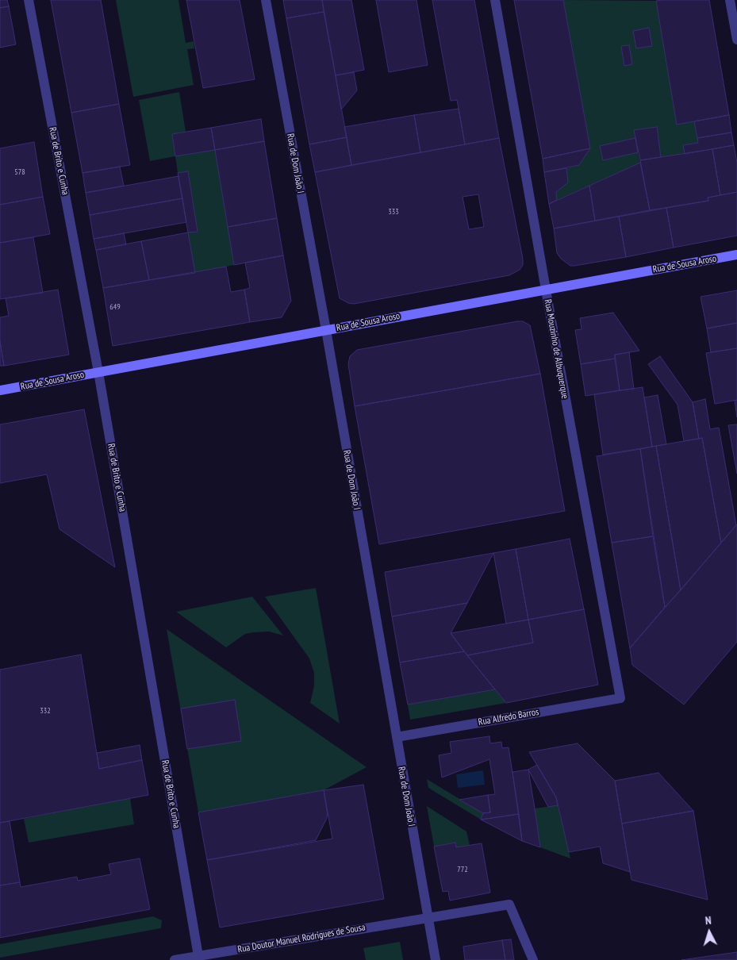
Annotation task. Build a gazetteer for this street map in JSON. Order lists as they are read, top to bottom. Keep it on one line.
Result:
{"streets":{"street":["Rua de Brito e Cunha","Rua de Dom João I","Rua de Sousa Aroso","Rua Mouzinho de Albuquerque","Rua Alfredo Barros","Rua Doutor Manuel Rodrigues de Sousa"]},"crossings":[["Rua de Brito e Cunha","Rua de Sousa Aroso"],["Rua de Brito e Cunha","Rua Doutor Manuel Rodrigues de Sousa"],["Rua de Dom João I","Rua de Sousa Aroso"],["Rua de Dom João I","Rua Alfredo Barros"],["Rua de Dom João I","Rua Doutor Manuel Rodrigues de Sousa"],["Rua de Sousa Aroso","Rua Mouzinho de Albuquerque"],["Rua Mouzinho de Albuquerque","Rua Alfredo Barros"]],"house_numbers":["578","333","649","332","772"],"north":"top"}
